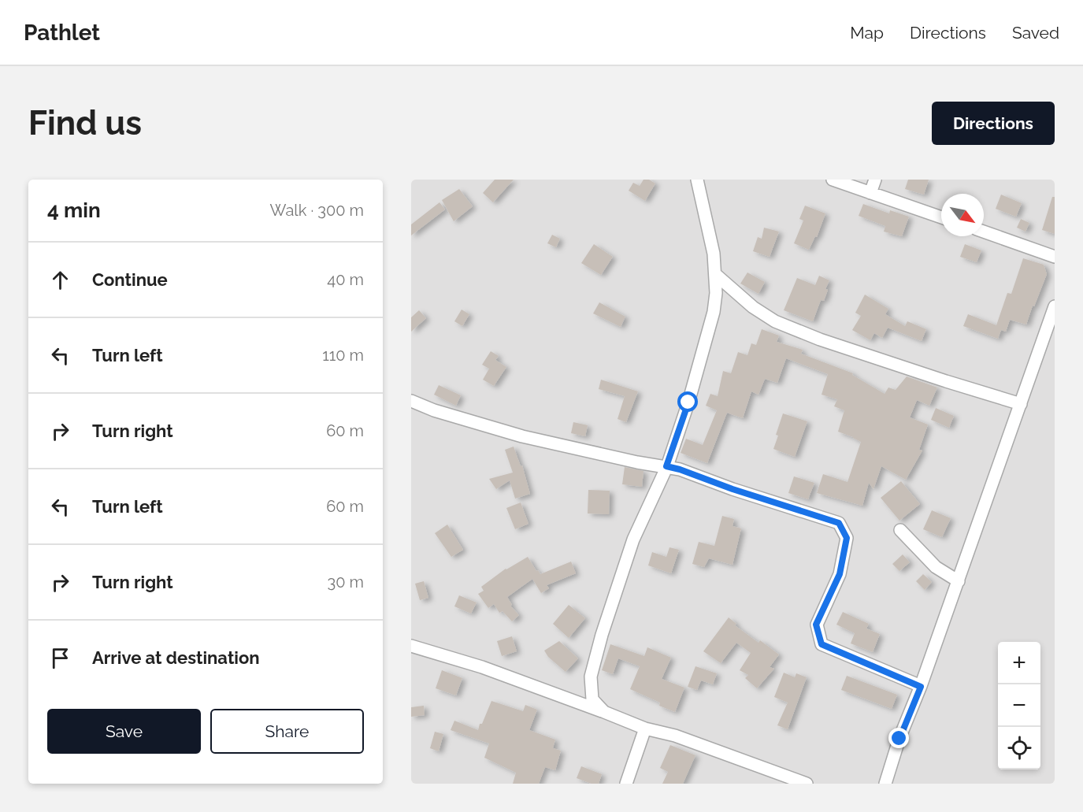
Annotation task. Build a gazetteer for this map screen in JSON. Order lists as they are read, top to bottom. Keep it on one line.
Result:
{"north":"bottom right","page":{"header":"Pathlet","nav":["Map","Directions","Saved"],"buttons":["Directions",["Save","Share"]],"title":"Find us","heading":["4 min","Walk · 300 m"],"list":[["Continue","40 m"],["Turn left","110 m"],["Turn right","60 m"],["Turn left","60 m"],["Turn right","30 m"],"Arrive at destination"],"map_buttons":["+","−"]}}
